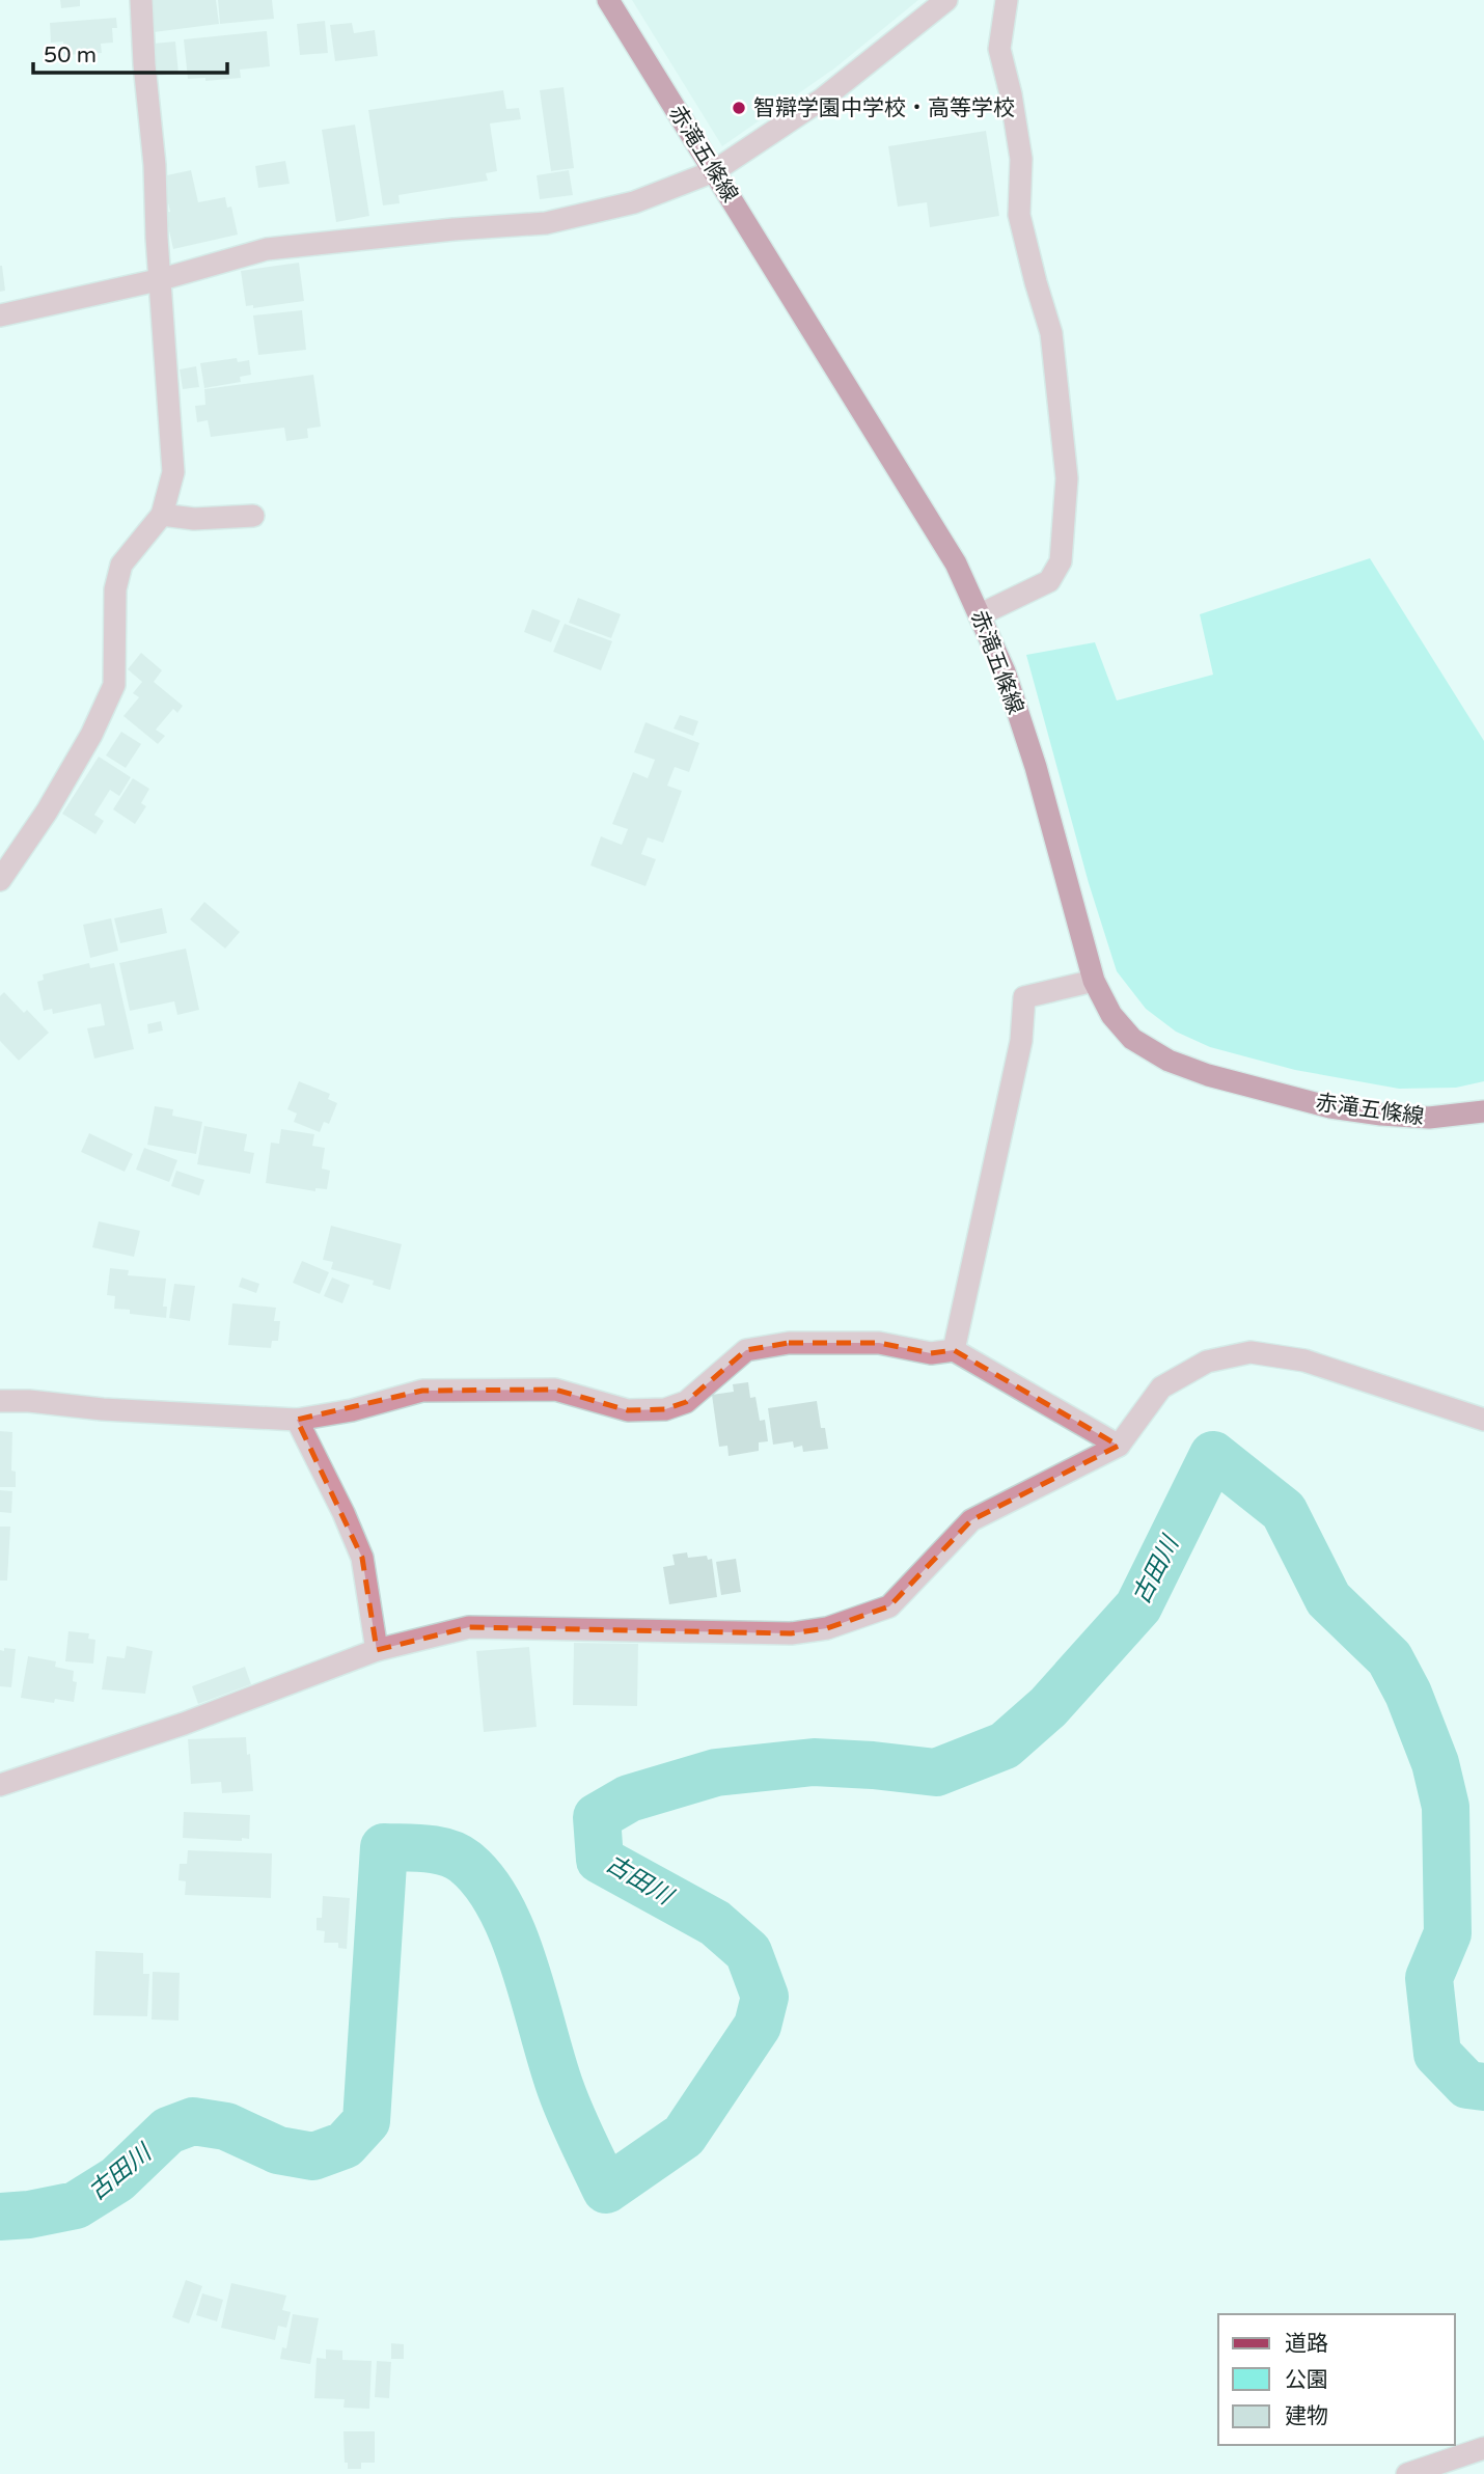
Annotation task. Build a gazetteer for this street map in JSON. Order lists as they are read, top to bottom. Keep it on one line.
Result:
{"streets":{"main road":["赤滝五條線"]},"water":["古田川"],"places":["智辯学園中学校・高等学校"],"legend":["道路","公園","建物"],"scale_bar":"50 m"}
